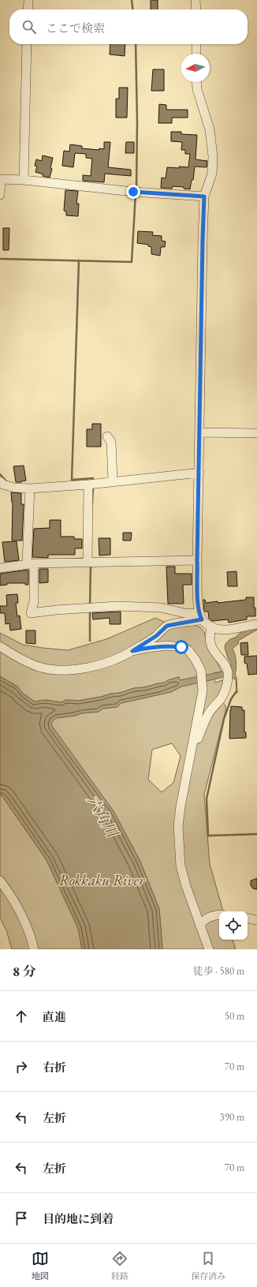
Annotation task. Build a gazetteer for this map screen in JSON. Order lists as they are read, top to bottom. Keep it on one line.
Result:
{"water":["六角川","Rokkaku River"],"north":"left","page":{"search":"ここで検索","heading":["8 分","徒歩 · 580 m"],"list":[["直進","50 m"],["右折","70 m"],["左折","390 m"],["左折","70 m"],"目的地に到着"],"nav":["地図","経路","保存済み"]}}
